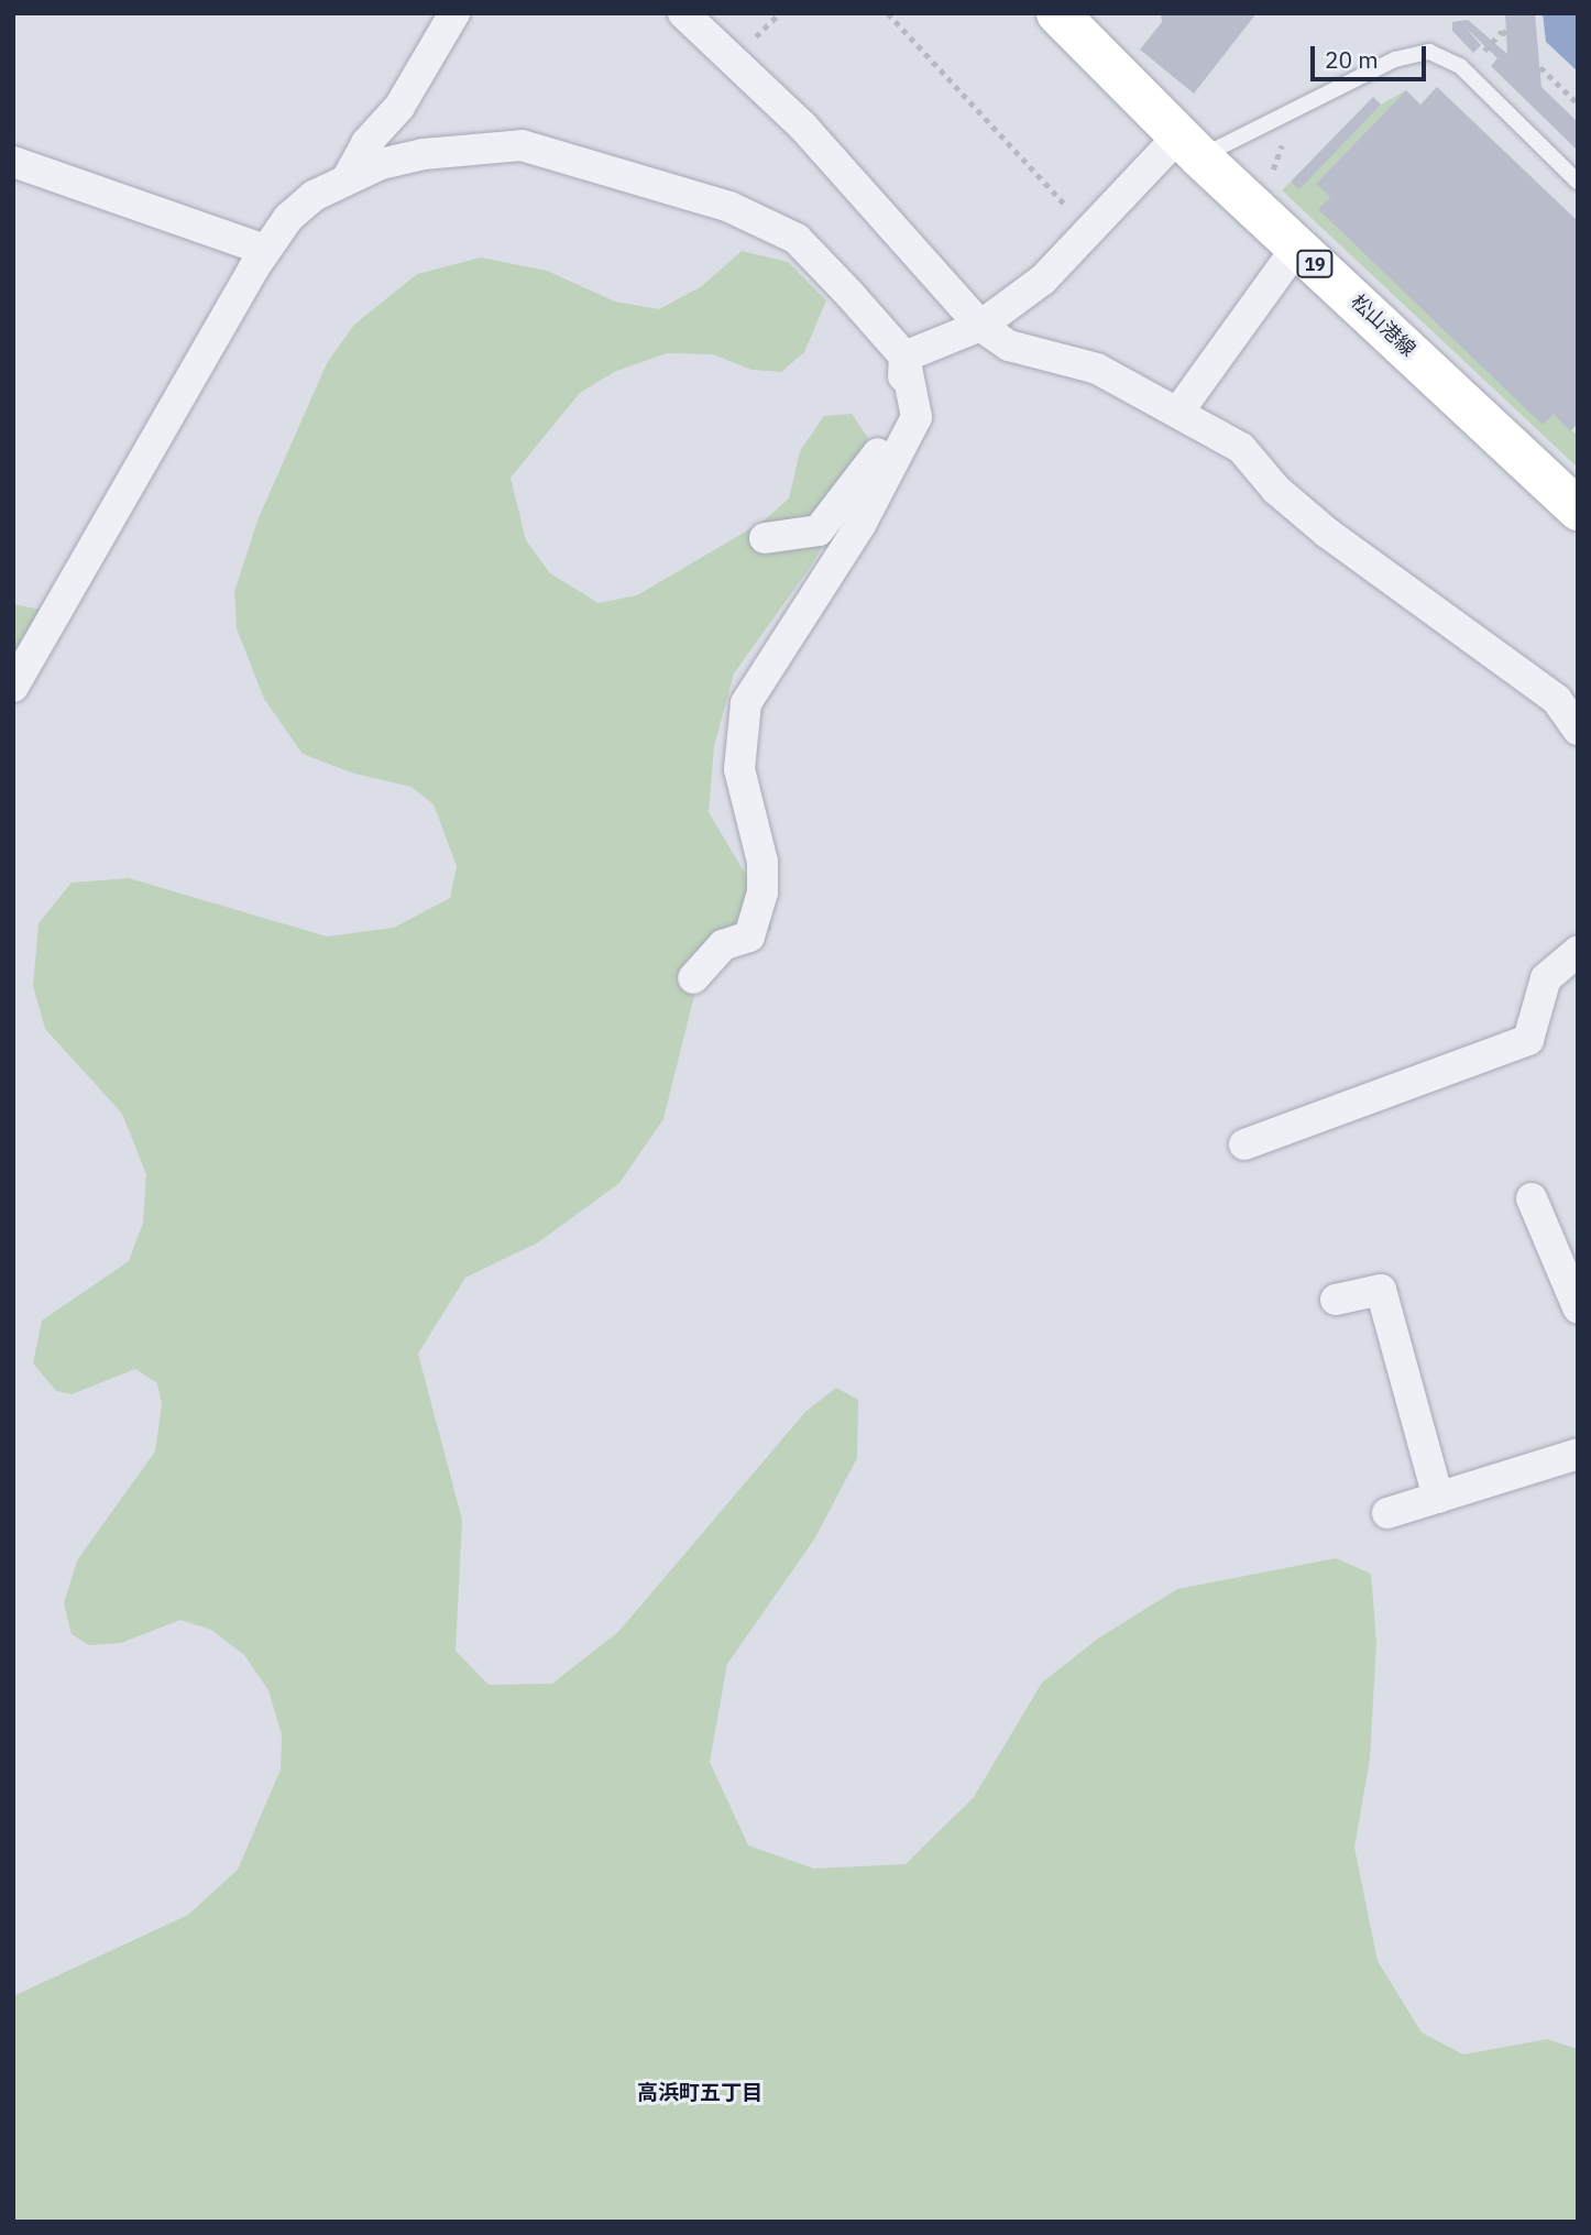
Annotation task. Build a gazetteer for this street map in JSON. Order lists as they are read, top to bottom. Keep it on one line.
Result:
{"streets":{"main road":["19","松山港線"]},"districts":["高浜町五丁目"],"scale_bar":"20 m"}
